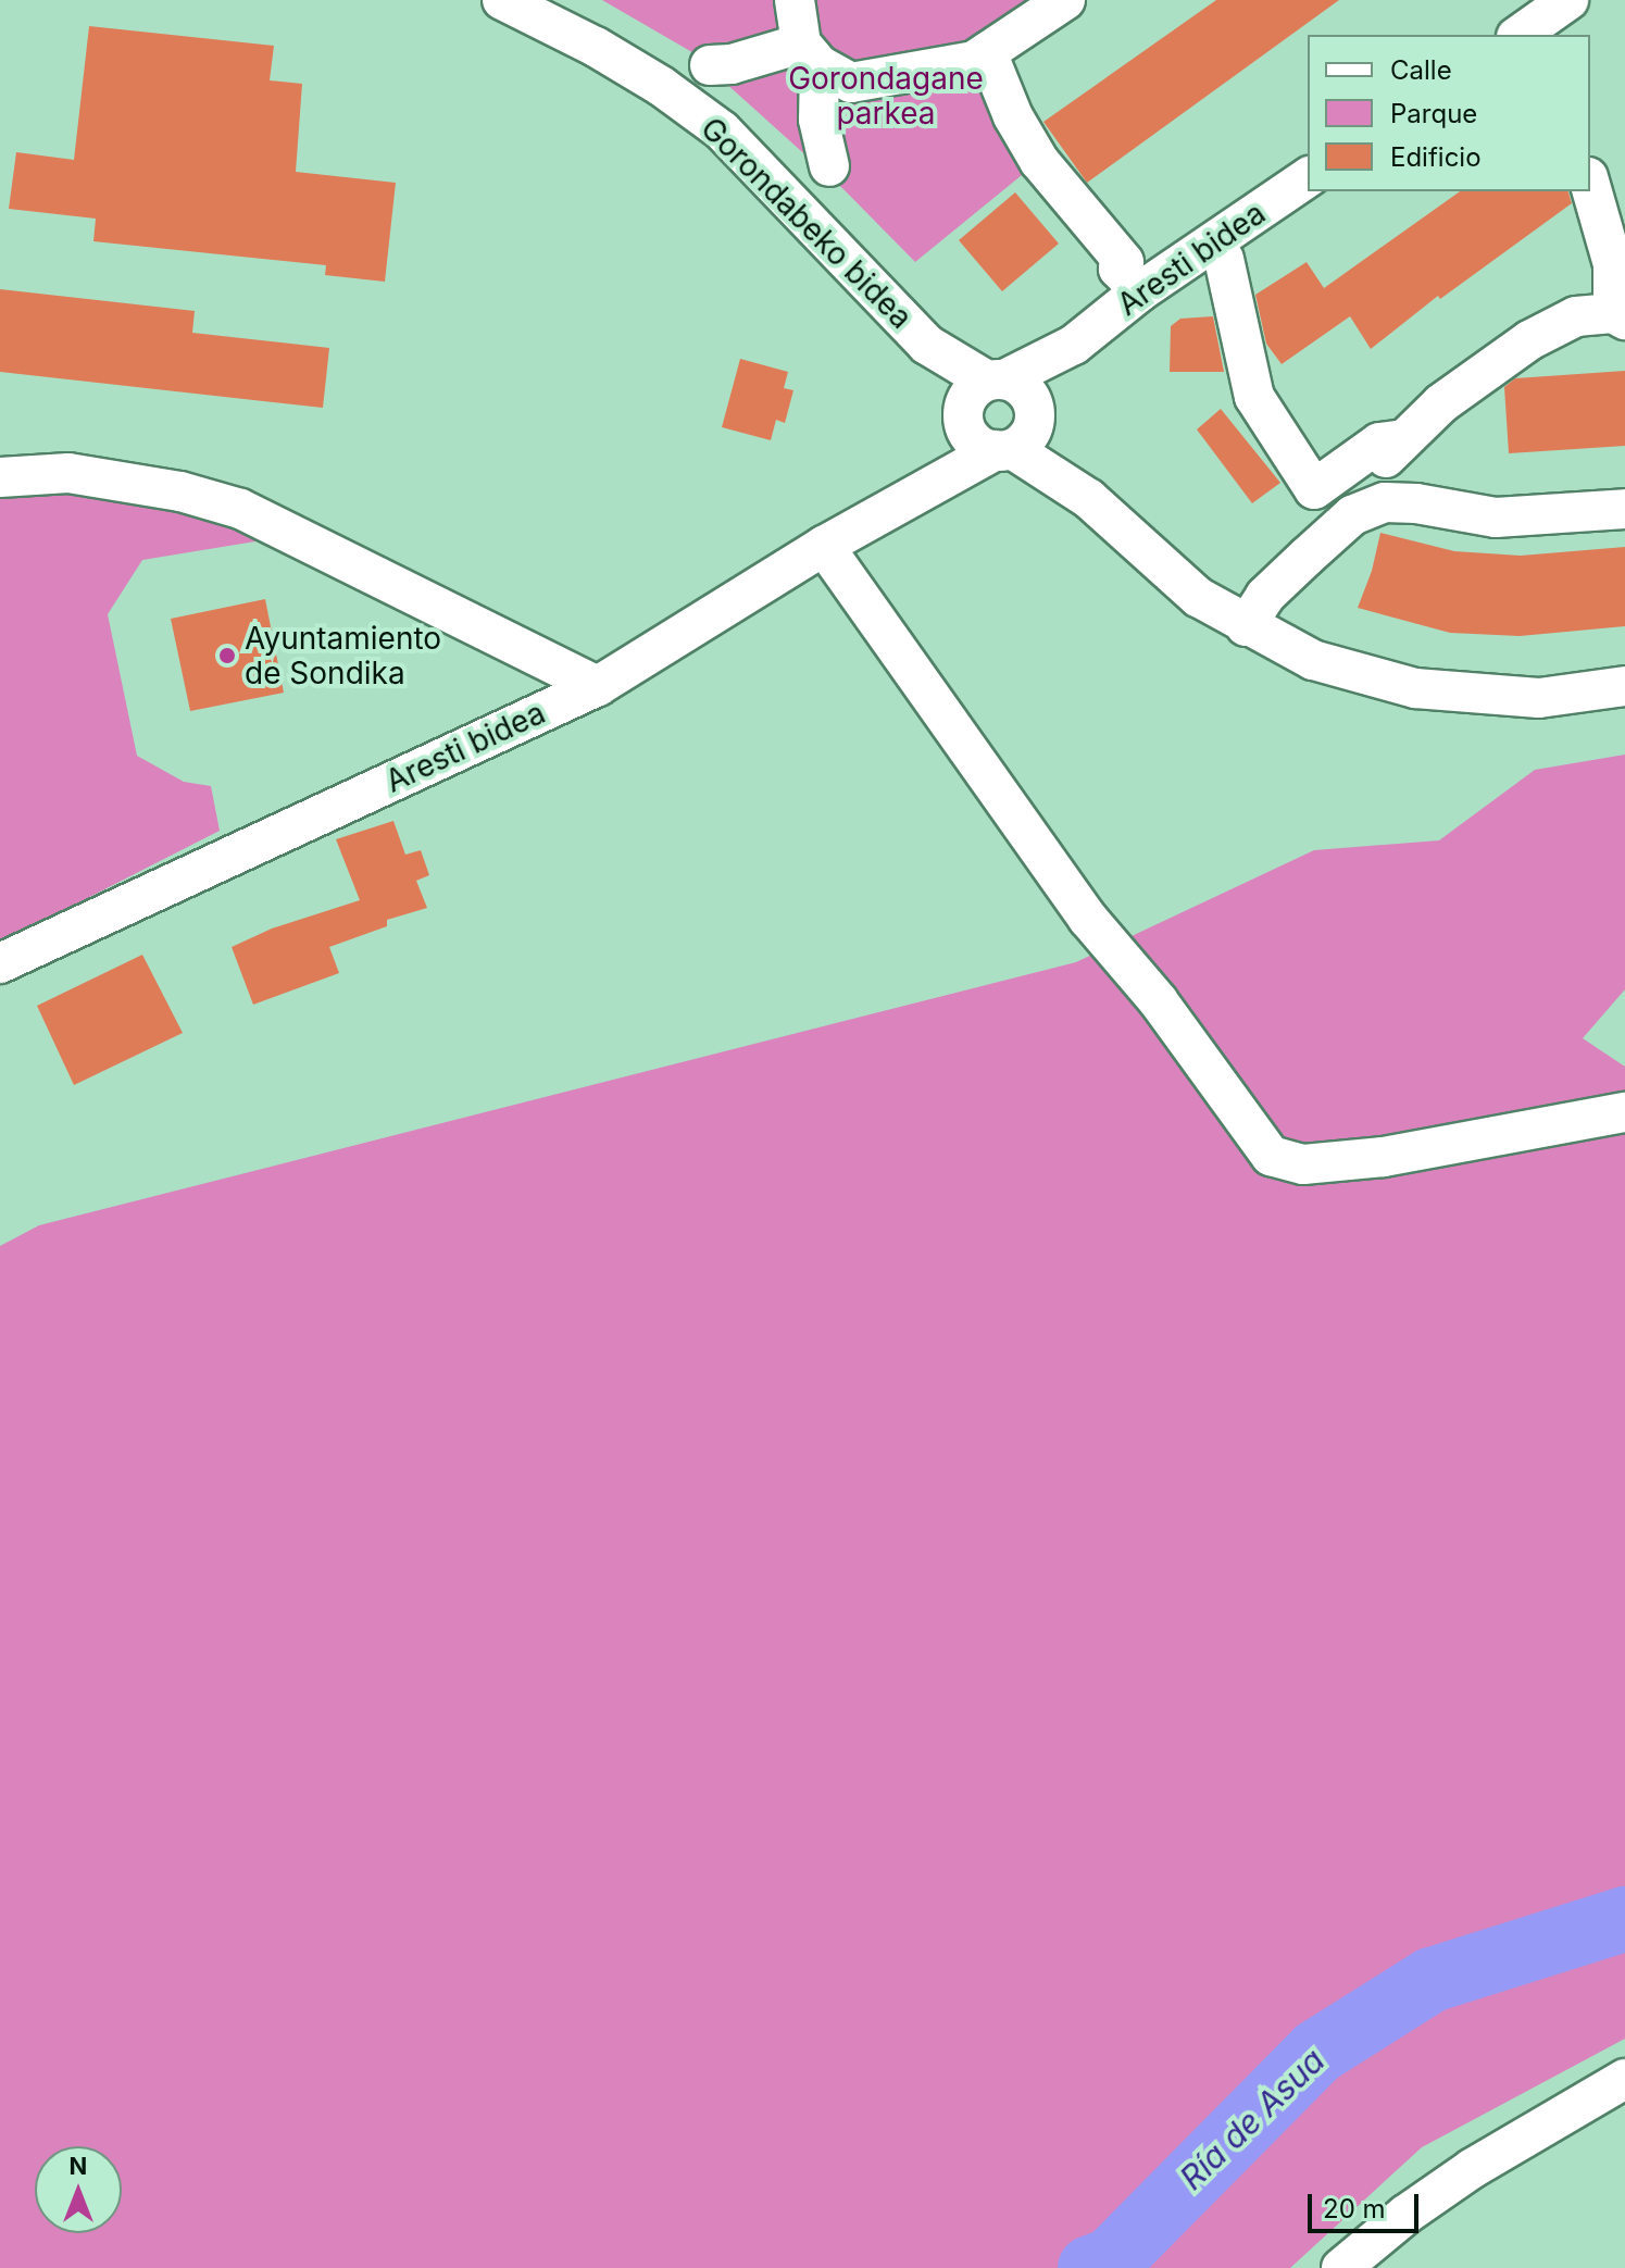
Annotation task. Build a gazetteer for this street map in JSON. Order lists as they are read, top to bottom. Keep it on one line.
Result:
{"streets":{"street":["Gorondabeko bidea","Aresti bidea"]},"crossings":[["Gorondabeko bidea","Aresti bidea"]],"water":["Ría de Asua"],"parks":["Gorondagane parkea"],"places":["Ayuntamiento de Sondika"],"legend":["Calle","Parque","Edificio"],"scale_bar":"20 m","north":"top"}
